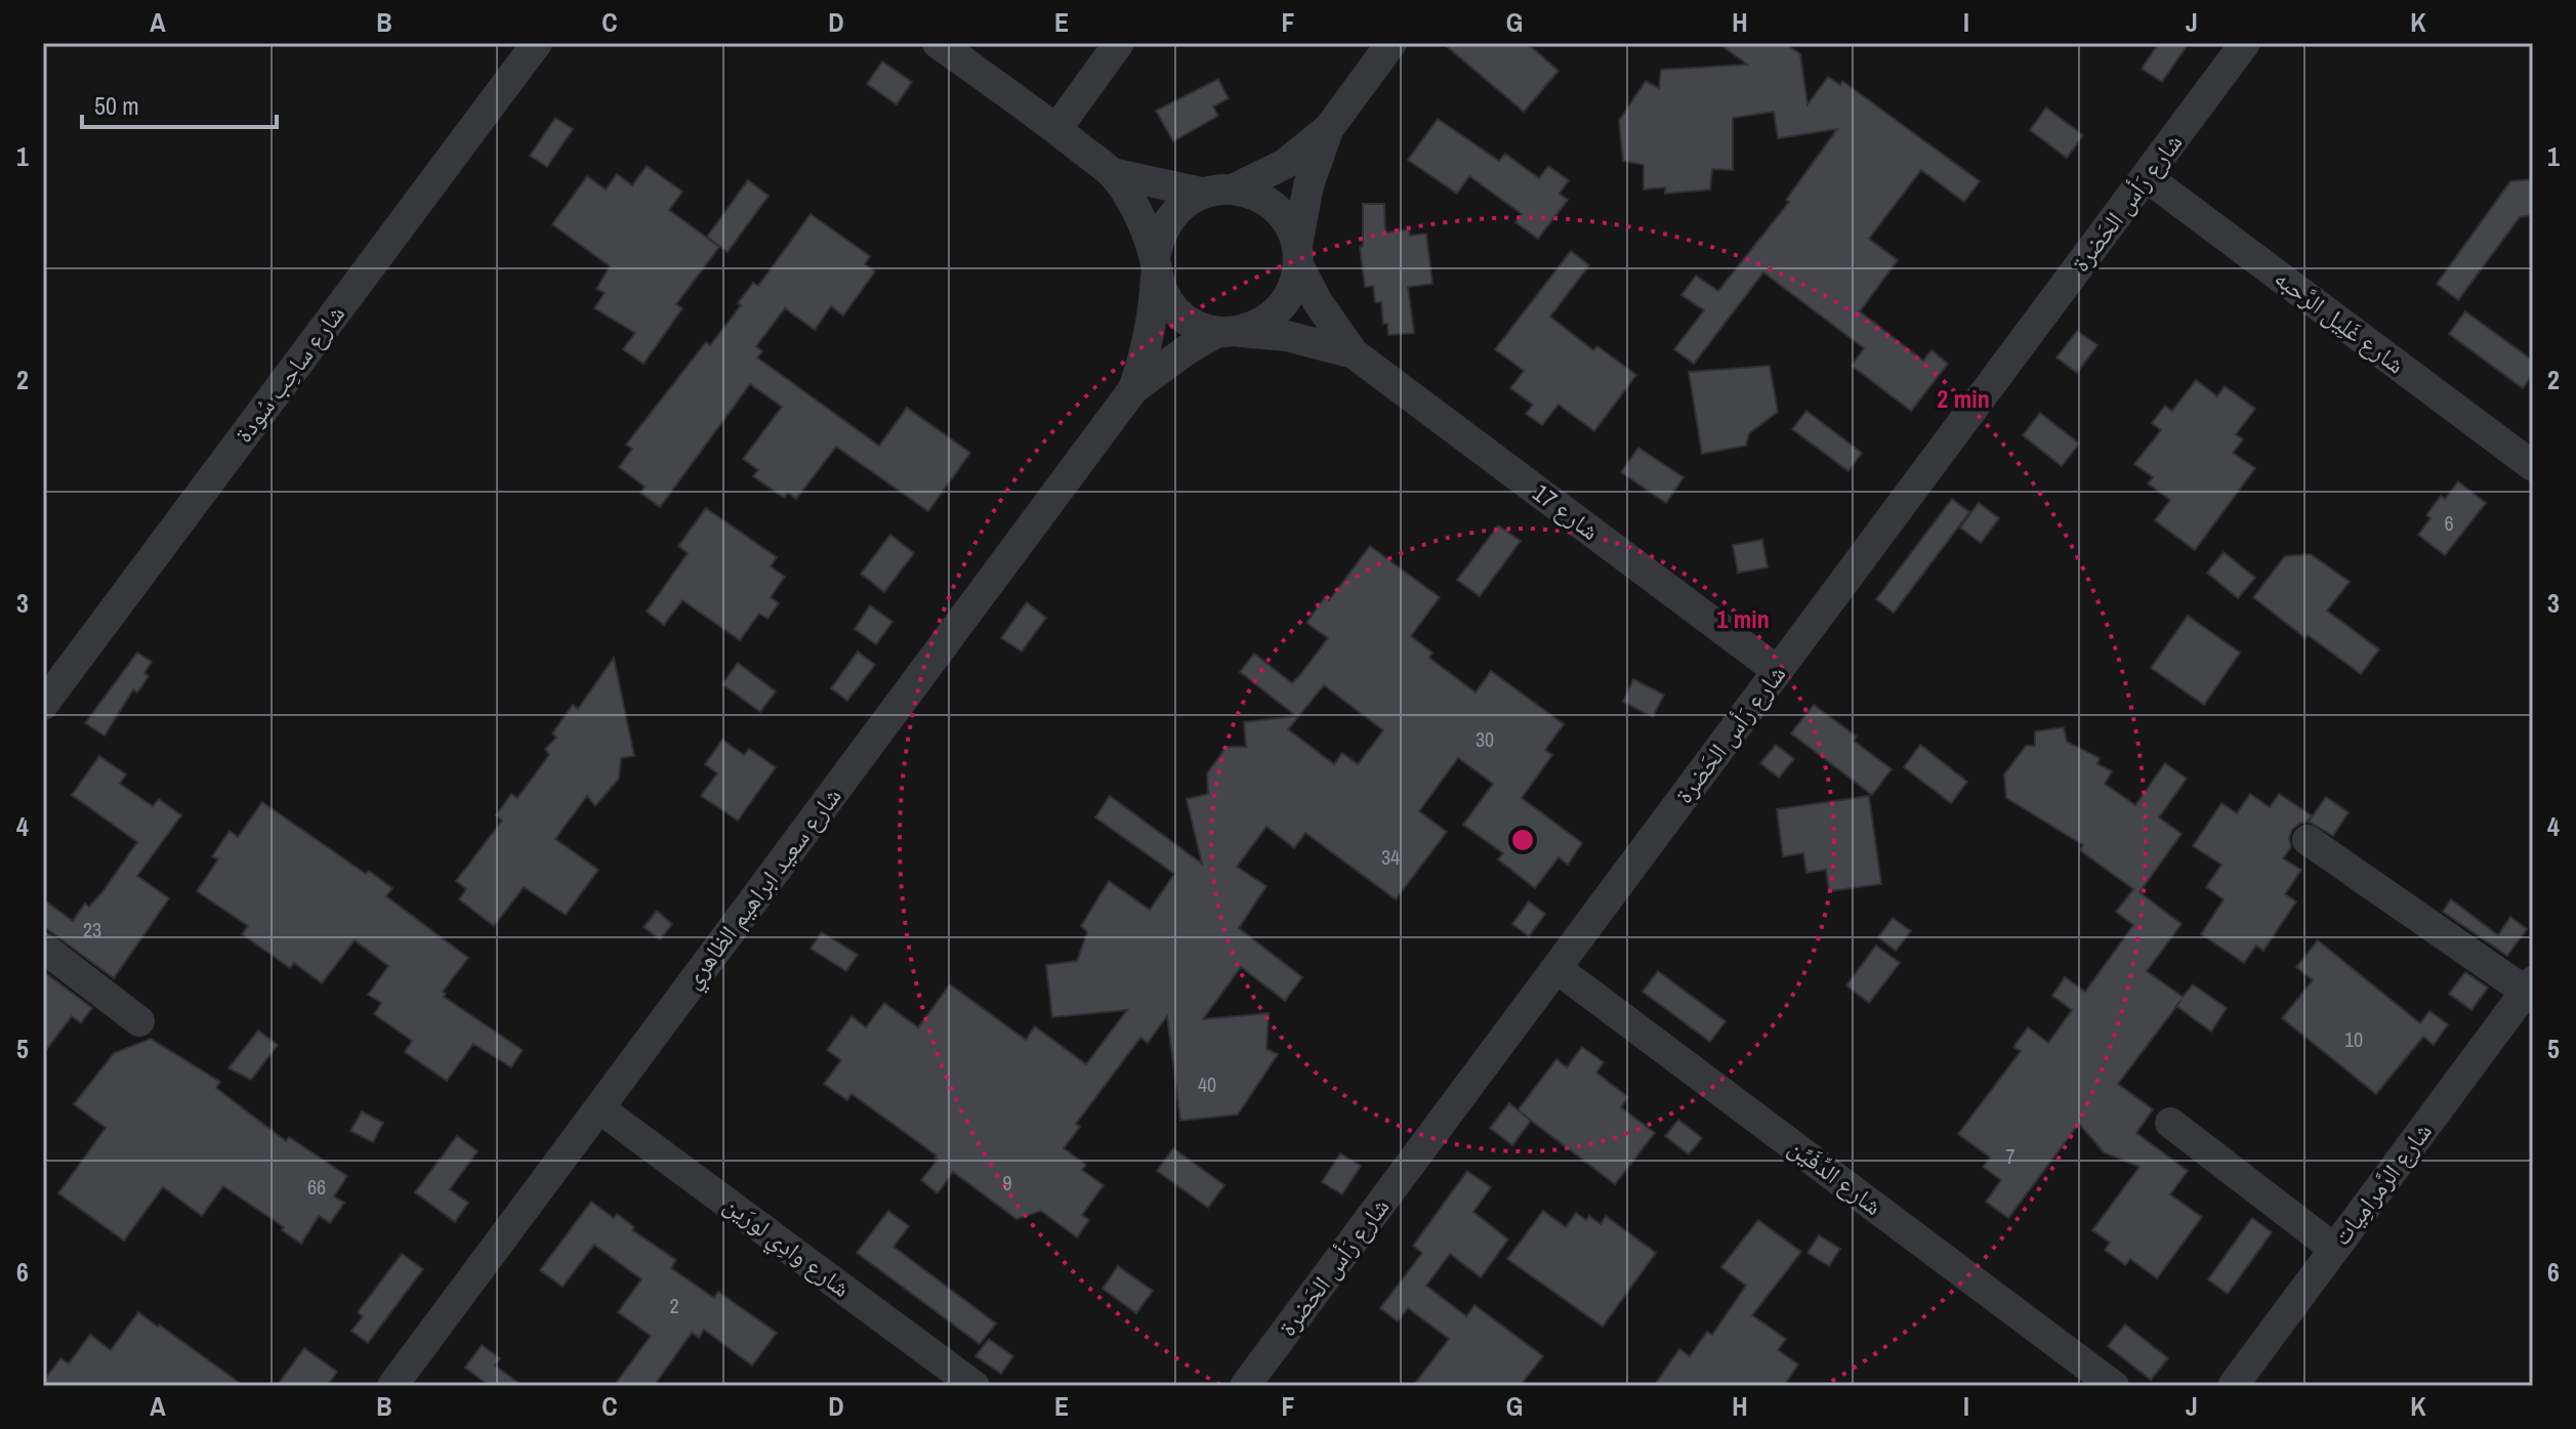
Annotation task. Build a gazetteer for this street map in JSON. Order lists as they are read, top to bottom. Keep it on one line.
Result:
{"streets":{"street":["شارع رَأس الحَضرة","شارع غَلِيل الرَّحبه","شارع ساحِب سُودة","شارع 17","شارع سعيد ابراهيم الظاهري","شارع الدِّفَيِّن","شارع الرَّمرامِيات","شارع وادِي لورَين"]},"crossings":[["شارع رَأس الحَضرة","شارع غَلِيل الرَّحبه"],["شارع رَأس الحَضرة","شارع 17"],["شارع رَأس الحَضرة","شارع الدِّفَيِّن"],["شارع 17","شارع سعيد ابراهيم الظاهري"],["شارع سعيد ابراهيم الظاهري","شارع وادِي لورَين"]],"house_numbers":["6","30","34","23","10","40","7","9","66","2"],"scale_bar":"50 m","grid":{"columns":["A","B","C","D","E","F","G","H","I","J","K"],"rows":["1","2","3","4","5","6"]},"rings":["2 min","1 min"]}
